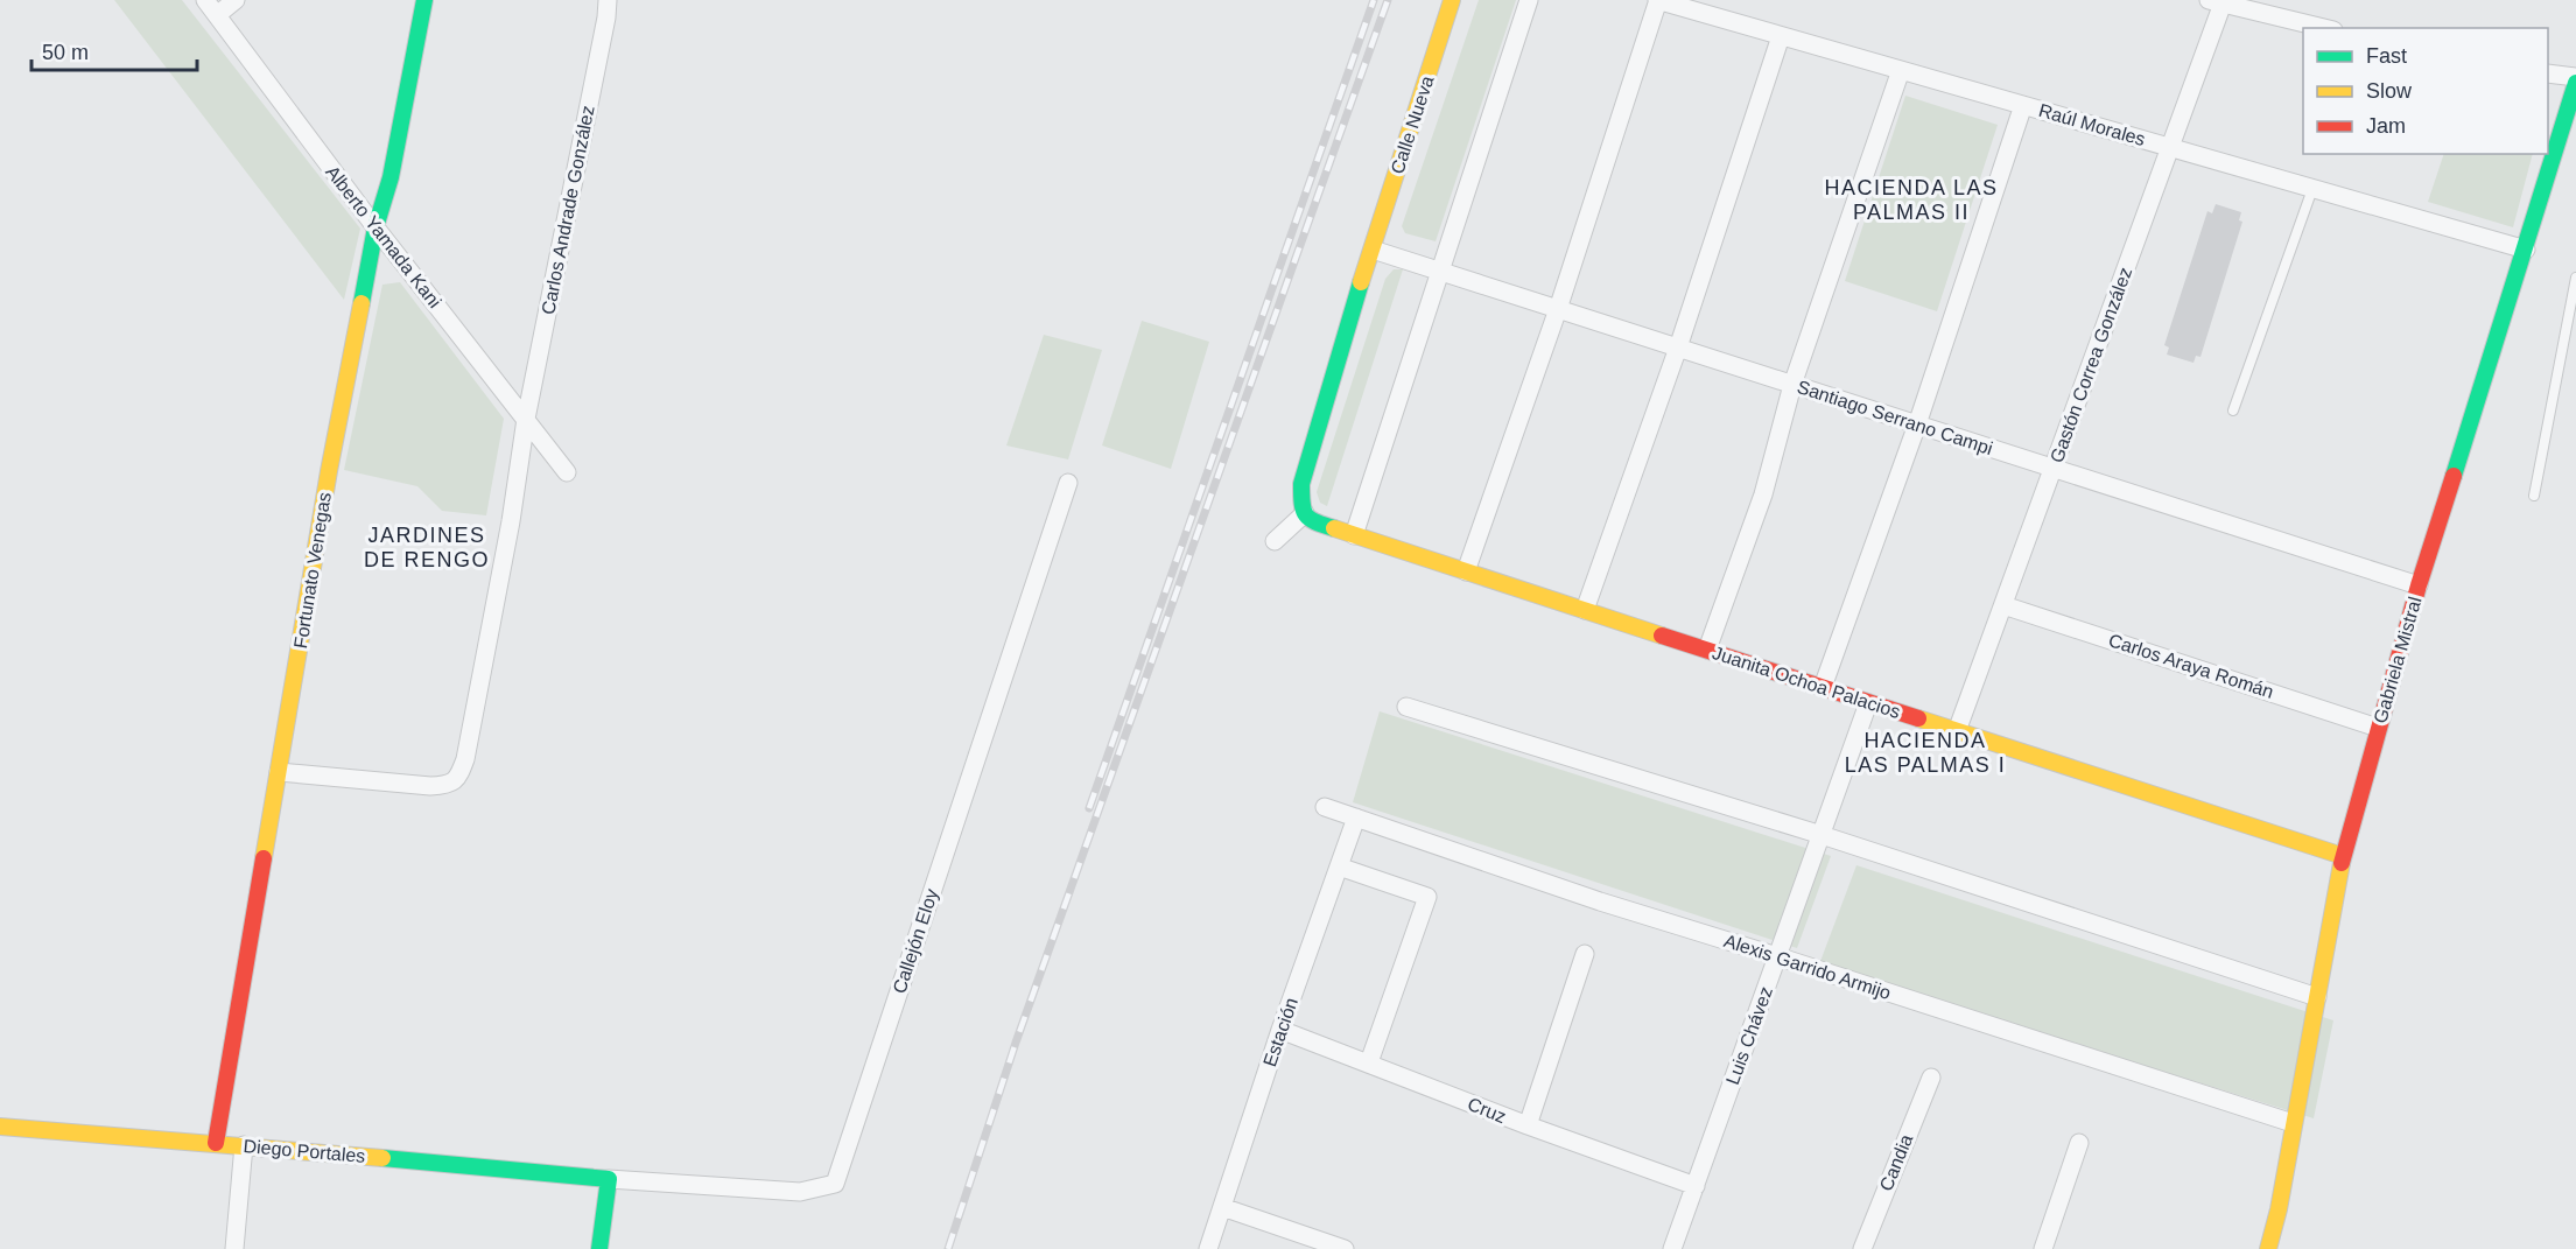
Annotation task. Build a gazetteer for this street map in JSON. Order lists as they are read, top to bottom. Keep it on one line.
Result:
{"streets":{"street":["Calle Nueva","Raúl Morales","Carlos Andrade González","Alberto Yamada Kani","Gastón Correa González","Santiago Serrano Campi","Fortunato Venegas","Gabriela Mistral","Carlos Araya Román","Juanita Ochoa Palacios","Callejón Eloy","Alexis Garrido Armijo","Estación","Luis Chávez","Cruz","Diego Portales","Candia"]},"crossings":[["Calle Nueva","Santiago Serrano Campi"],["Calle Nueva","Juanita Ochoa Palacios"],["Raúl Morales","Gastón Correa González"],["Raúl Morales","Gabriela Mistral"],["Carlos Andrade González","Alberto Yamada Kani"],["Carlos Andrade González","Fortunato Venegas"],["Alberto Yamada Kani","Fortunato Venegas"],["Gastón Correa González","Santiago Serrano Campi"],["Gastón Correa González","Carlos Araya Román"],["Gastón Correa González","Juanita Ochoa Palacios"],["Santiago Serrano Campi","Gabriela Mistral"],["Fortunato Venegas","Diego Portales"],["Gabriela Mistral","Carlos Araya Román"],["Gabriela Mistral","Juanita Ochoa Palacios"],["Gabriela Mistral","Alexis Garrido Armijo"],["Juanita Ochoa Palacios","Luis Chávez"],["Callejón Eloy","Diego Portales"],["Alexis Garrido Armijo","Estación"],["Alexis Garrido Armijo","Luis Chávez"],["Estación","Cruz"],["Luis Chávez","Cruz"]],"districts":["HACIENDA LAS PALMAS II","JARDINES DE RENGO","HACIENDA LAS PALMAS I"],"legend":["Fast","Slow","Jam"],"scale_bar":"50 m"}
